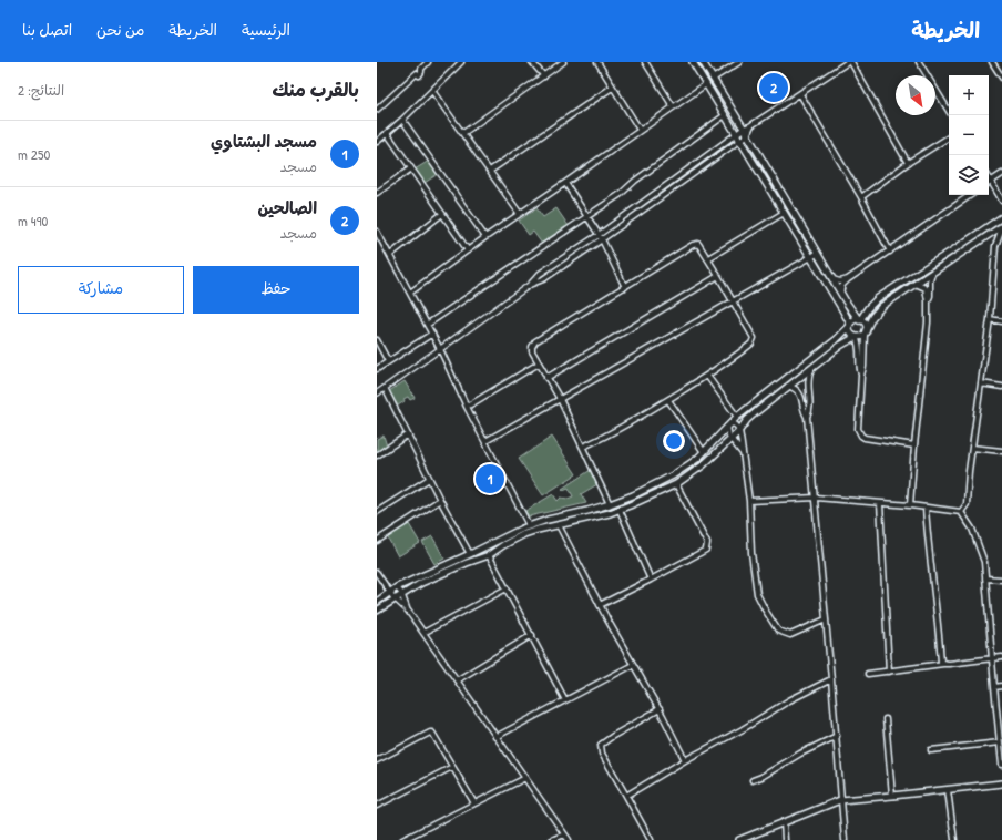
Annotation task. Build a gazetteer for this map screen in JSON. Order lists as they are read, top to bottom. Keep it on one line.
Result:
{"north":"bottom right","page":{"header":"الخريطة","nav":["الرئيسية","الخريطة","من نحن","اتصل بنا"],"heading":["بالقرب منك","النتائج: 2"],"pins":["2","1"],"map_buttons":["+","−"],"list":[{"mark":"1","name":"مسجد البشتاوي","note":"مسجد","value":"250 m"},{"mark":"2","name":"الصالحين","note":"مسجد","value":"490 m"}],"buttons":["حفظ","مشاركة"]}}
